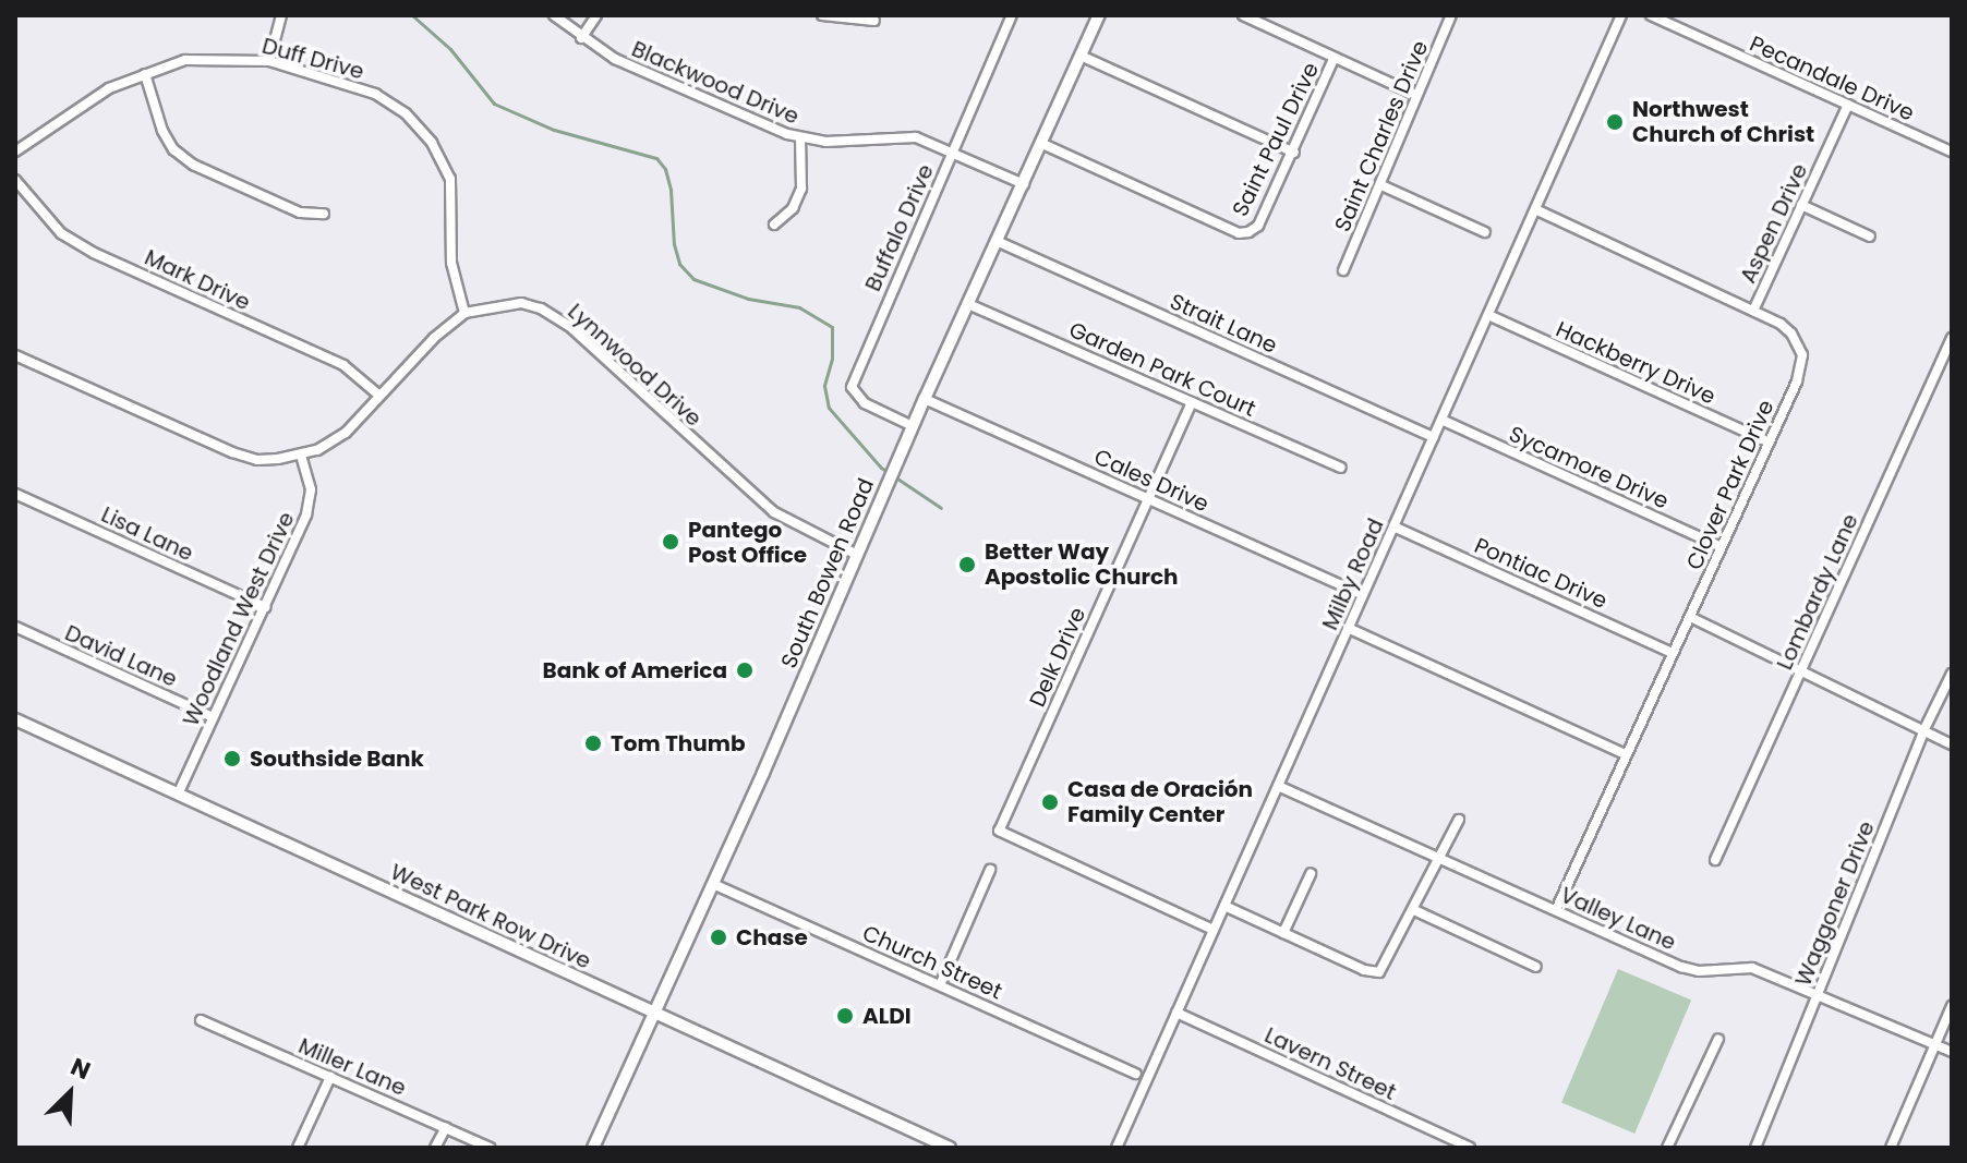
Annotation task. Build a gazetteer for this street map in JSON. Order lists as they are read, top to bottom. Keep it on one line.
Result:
{"streets":{"main road":["South Bowen Road","West Park Row Drive"],"street":["Duff Drive","Pecandale Drive","Blackwood Drive","Saint Charles Drive","Saint Paul Drive","Aspen Drive","Buffalo Drive","Mark Drive","Strait Lane","Hackberry Drive","Lynnwood Drive","Garden Park Court","Sycamore Drive","Cales Drive","Clover Park Drive","Lisa Lane","Pontiac Drive","Milby Road","Lombardy Lane","Woodland West Drive","David Lane","Delk Drive","Waggoner Drive","Valley Lane","Church Street","Lavern Street","Miller Lane"]},"crossings":[["Duff Drive","Lynnwood Drive"],["Pecandale Drive","Aspen Drive"],["Blackwood Drive","Buffalo Drive"],["Blackwood Drive","South Bowen Road"],["Saint Paul Drive","South Bowen Road"],["Aspen Drive","Clover Park Drive"],["Buffalo Drive","South Bowen Road"],["Strait Lane","South Bowen Road"],["Strait Lane","Milby Road"],["Hackberry Drive","Clover Park Drive"],["Hackberry Drive","Milby Road"],["Lynnwood Drive","South Bowen Road"],["Garden Park Court","South Bowen Road"],["Garden Park Court","Delk Drive"],["Sycamore Drive","Clover Park Drive"],["Sycamore Drive","Milby Road"],["Cales Drive","South Bowen Road"],["Cales Drive","Milby Road"],["Cales Drive","Delk Drive"],["Clover Park Drive","Pontiac Drive"],["Clover Park Drive","Milby Road"],["Clover Park Drive","Valley Lane"],["Lisa Lane","Woodland West Drive"],["South Bowen Road","West Park Row Drive"],["South Bowen Road","Church Street"],["Pontiac Drive","Milby Road"],["Milby Road","Delk Drive"],["Milby Road","Valley Lane"],["Milby Road","Lavern Street"],["Woodland West Drive","David Lane"],["Woodland West Drive","West Park Row Drive"],["Waggoner Drive","Valley Lane"]],"places":["Northwest Church of Christ","Pantego Post Office","Better Way Apostolic Church","Bank of America","Tom Thumb","Southside Bank","Casa de Oración Family Center","Chase","ALDI"],"north":"top right"}
